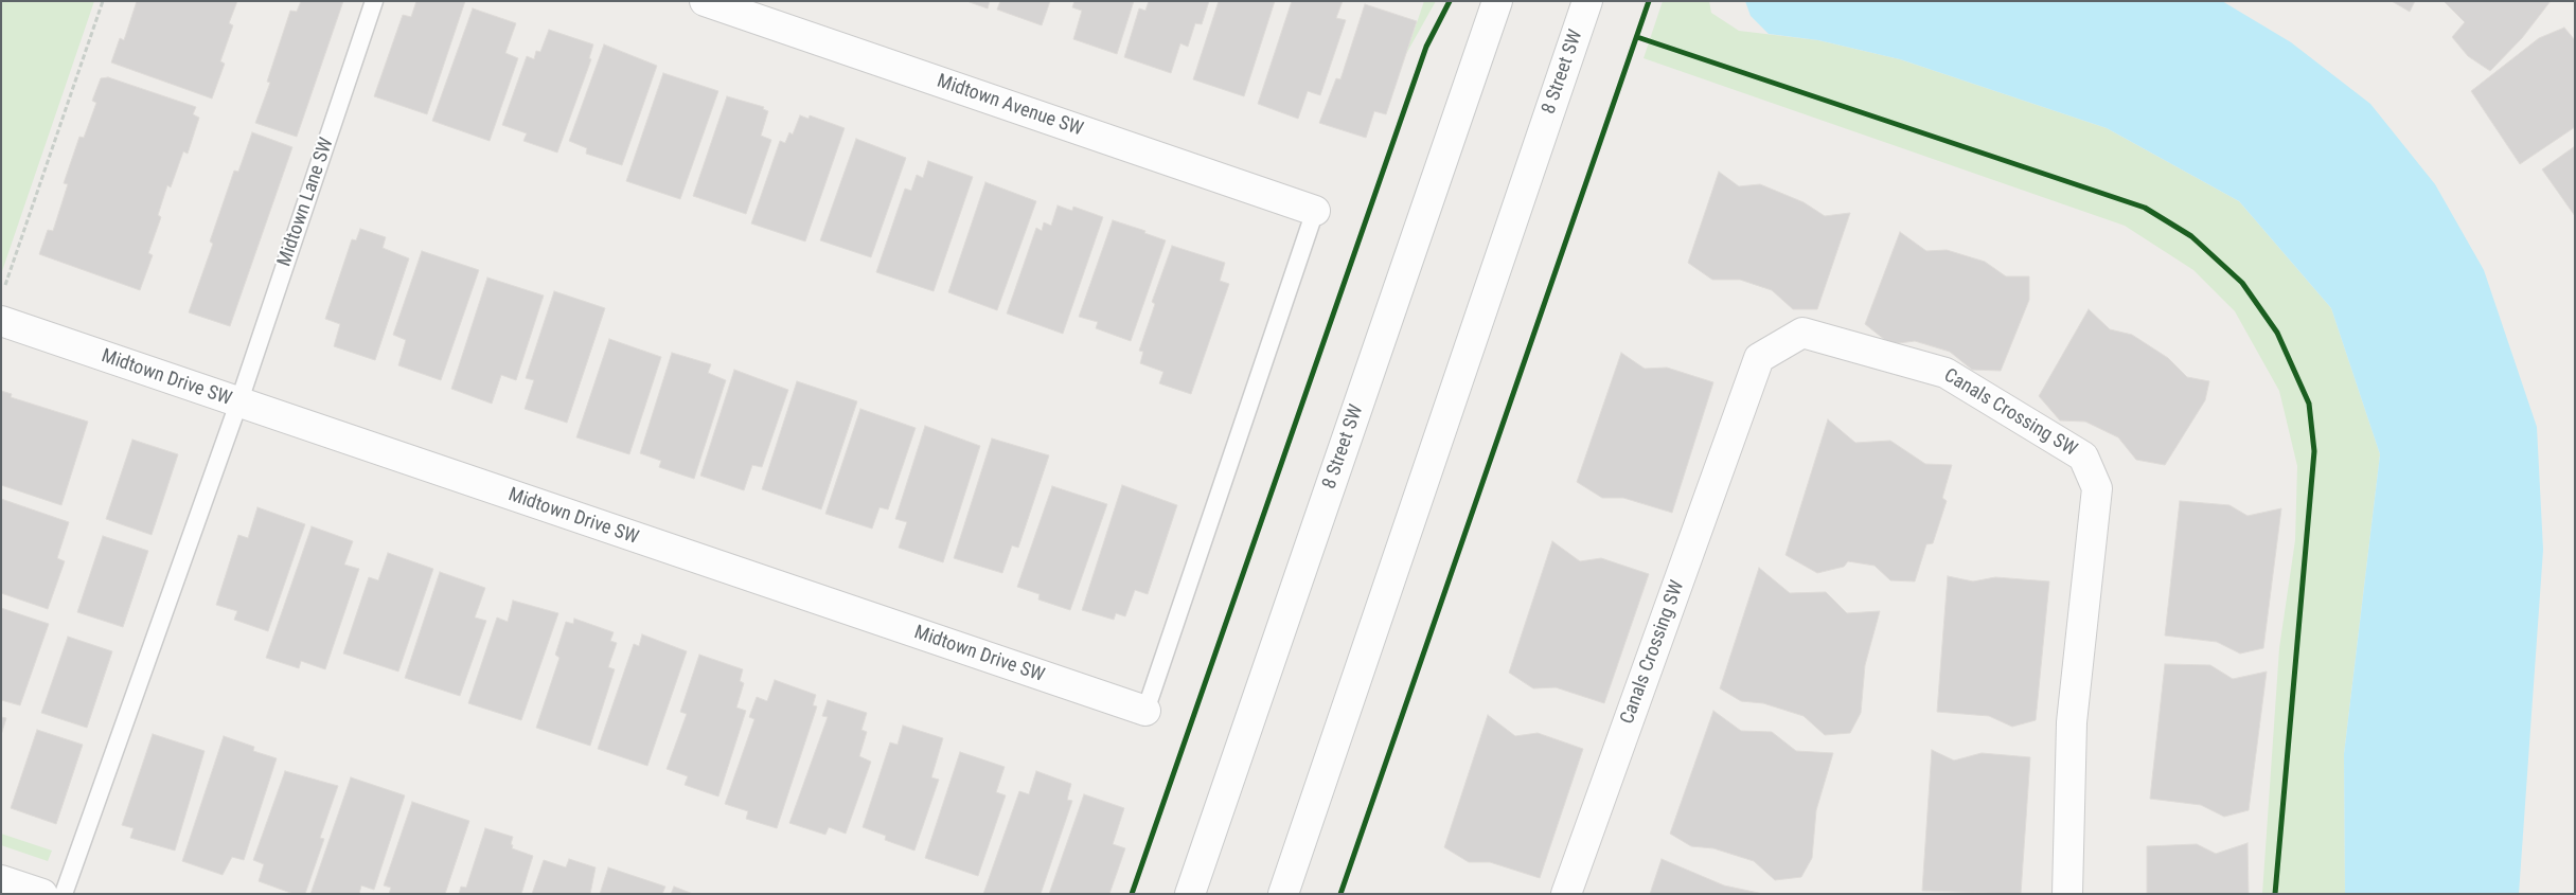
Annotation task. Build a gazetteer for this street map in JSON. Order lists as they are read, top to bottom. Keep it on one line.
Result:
{"streets":{"street":["8 Street SW","Midtown Avenue SW","Midtown Drive SW","Canals Crossing SW"],"lane":["Midtown Lane SW"]},"crossings":[["Midtown Lane SW","Midtown Drive SW"]]}
